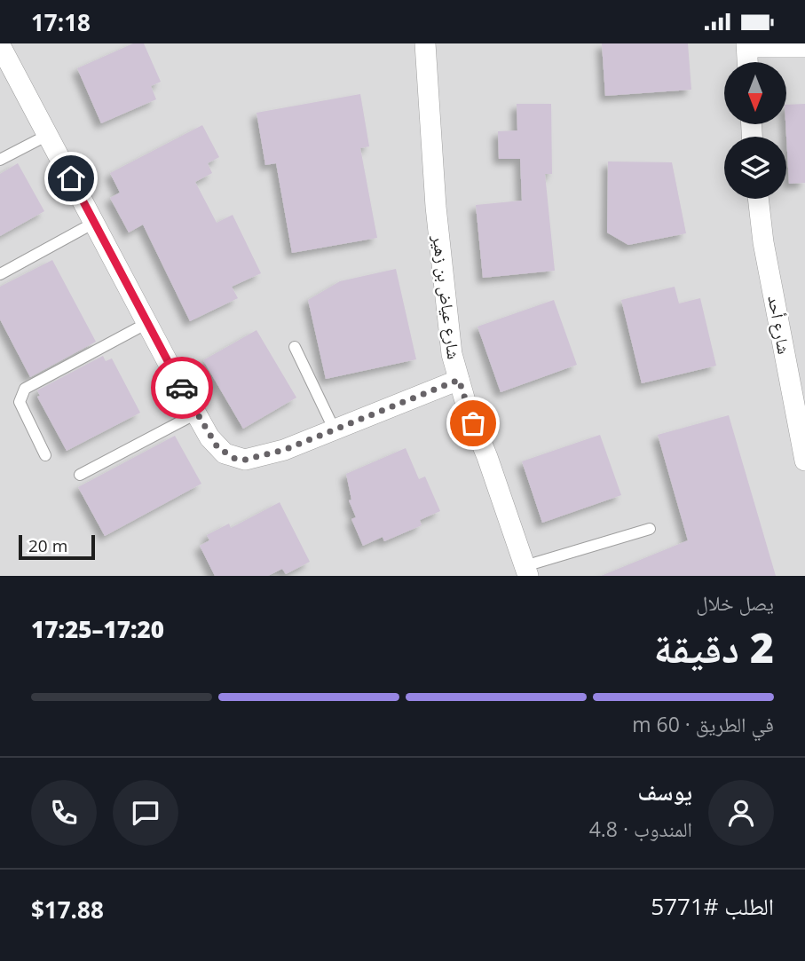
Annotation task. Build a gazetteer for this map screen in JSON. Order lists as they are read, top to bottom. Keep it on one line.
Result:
{"streets":{"street":["شارع عياض بن زهير","شارع أحد"]},"scale_bar":"20 m","north":"bottom","page":{"status":"17:18","scale":"20 m","heading":["2 دقيقة","يصل خلال","17:20–17:25"],"panel":["يوسف","المندوب · 4.8","الطلب #5771","$17.88"],"bar":"في الطريق · 60 m"}}
